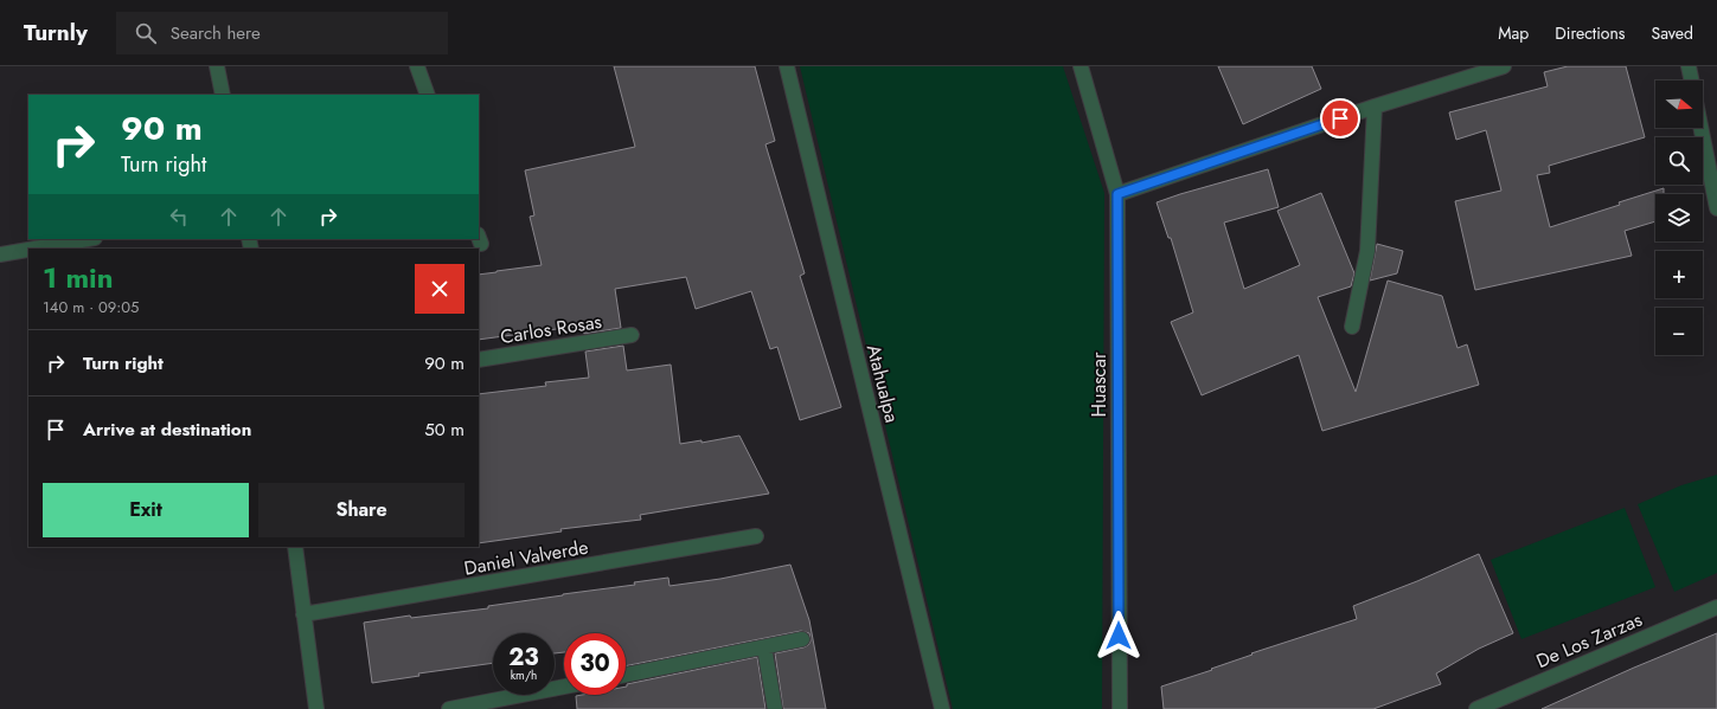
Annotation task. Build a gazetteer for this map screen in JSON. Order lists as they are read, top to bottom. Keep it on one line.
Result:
{"streets":{"street":["Carlos Rosas","Atahualpa","Huascar","Daniel Valverde","De Los Zarzas"]},"north":"right","page":{"header":"Turnly","search":"Search here","nav":["Map","Directions","Saved"],"map_buttons":["+","−"],"turn":["90 m","Turn right"],"heading":["1 min","140 m · 09:05"],"list":[{"name":"Turn right","value":"90 m"},{"name":"Arrive at destination","value":"50 m"}],"buttons":["Exit","Share"],"speed":"23 km/h","limit":"30"}}
